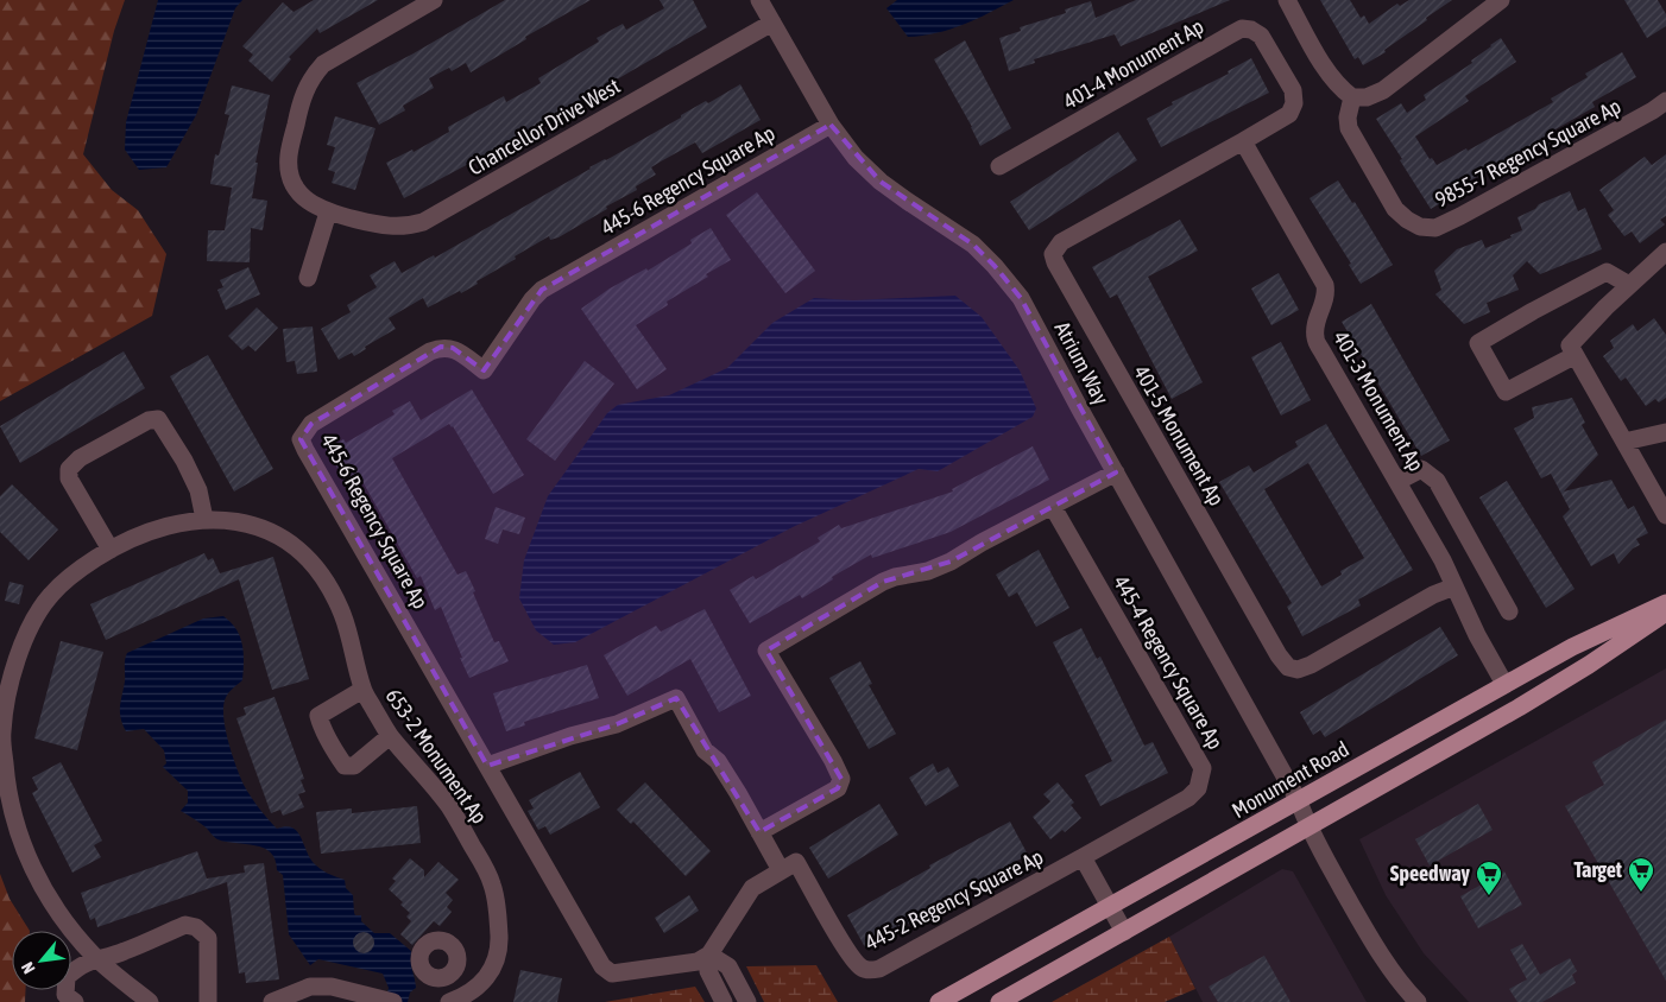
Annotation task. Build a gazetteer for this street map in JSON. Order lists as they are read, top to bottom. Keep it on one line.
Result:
{"streets":{"main road":["Monument Road"],"street":["401-4 Monument Ap","Chancellor Drive West","9855-7 Regency Square Ap","445-6 Regency Square Ap","Atrium Way","401-3 Monument Ap","401-5 Monument Ap","445-4 Regency Square Ap","653-2 Monument Ap","445-2 Regency Square Ap"]},"crossings":[["401-4 Monument Ap","401-3 Monument Ap"],["401-4 Monument Ap","401-5 Monument Ap"],["Chancellor Drive West","Atrium Way"],["445-6 Regency Square Ap","Atrium Way"],["Atrium Way","Monument Road"],["401-3 Monument Ap","401-5 Monument Ap"],["401-3 Monument Ap","Monument Road"],["445-4 Regency Square Ap","445-2 Regency Square Ap"]],"places":{"supermarket":["Target","Speedway"]},"north":"bottom left"}
